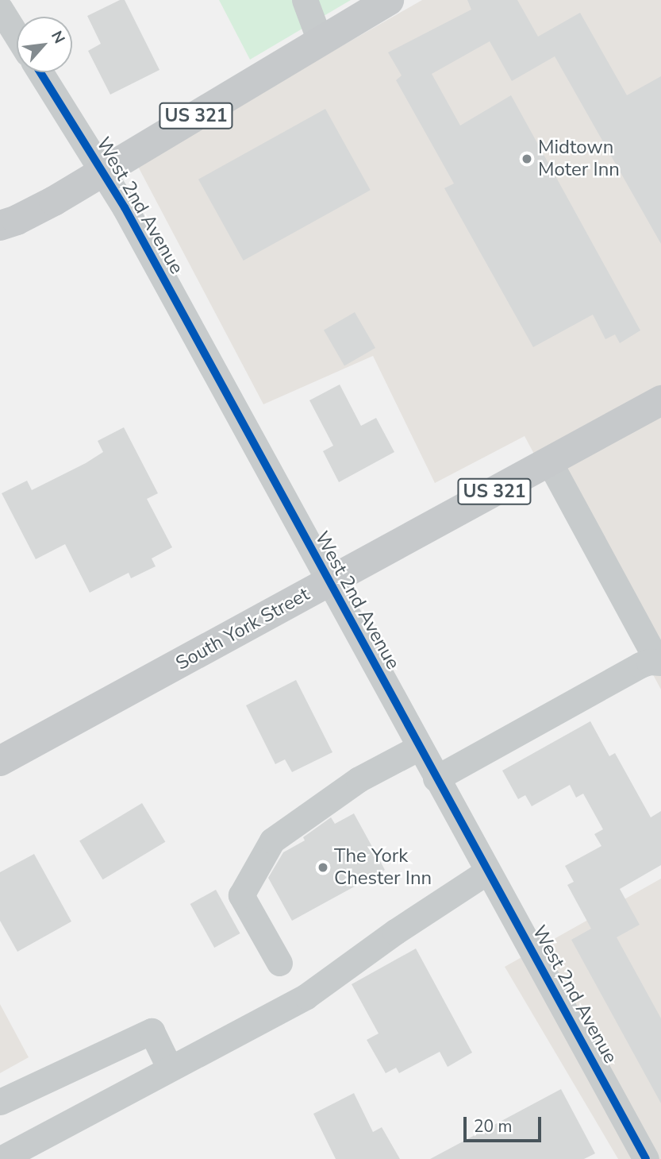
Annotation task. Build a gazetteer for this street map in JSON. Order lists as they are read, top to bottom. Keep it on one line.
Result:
{"streets":{"main road":["US 321","South York Street"],"street":["West 2nd Avenue"]},"crossings":[["US 321","West 2nd Avenue"],["West 2nd Avenue","South York Street"]],"places":["Midtown Moter Inn","The York Chester Inn"],"scale_bar":"20 m","north":"top right"}
